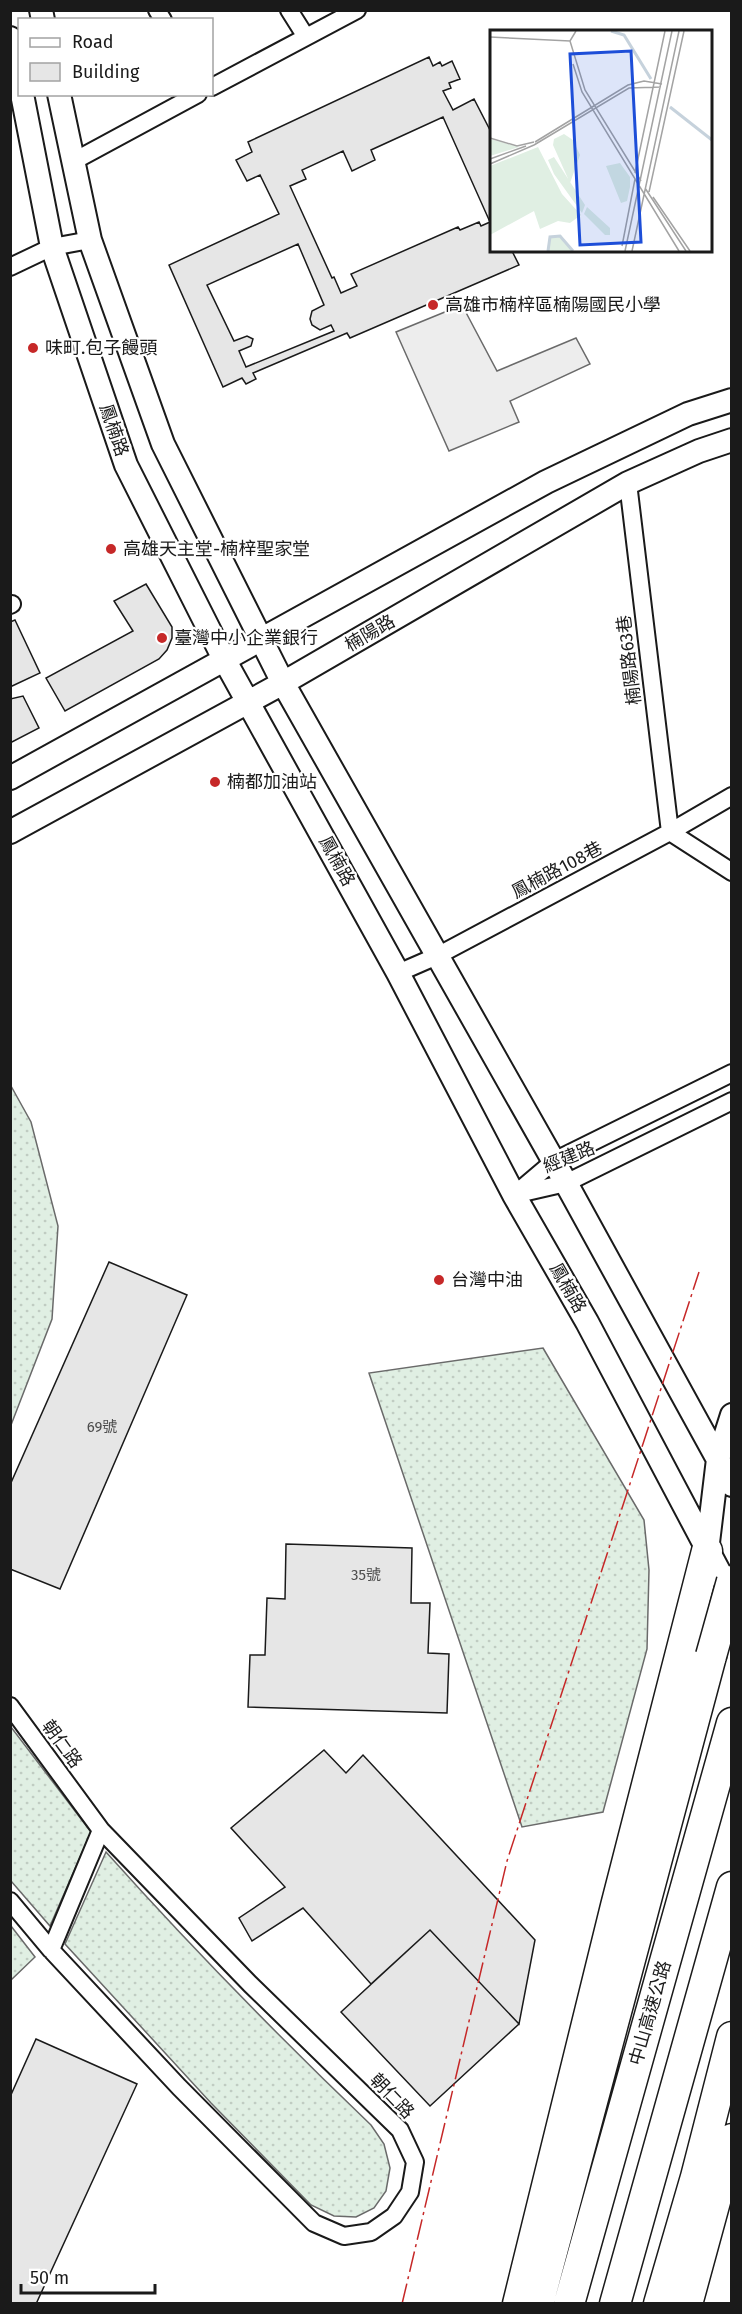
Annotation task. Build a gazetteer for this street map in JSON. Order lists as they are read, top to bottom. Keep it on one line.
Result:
{"streets":{"highway":["中山高速公路"],"main road":["鳳楠路","楠陽路"],"street":["楠陽路63巷","鳳楠路108巷","經建路","朝仁路"]},"crossings":[["鳳楠路","楠陽路"],["鳳楠路","鳳楠路108巷"],["鳳楠路","經建路"],["楠陽路","楠陽路63巷"],["楠陽路63巷","鳳楠路108巷"]],"places":["高雄市楠梓區楠陽國民小學","味町.包子饅頭","高雄天主堂-楠梓聖家堂","臺灣中小企業銀行","楠都加油站","台灣中油"],"house_numbers":["69號","35號"],"legend":["Road","Building"],"scale_bar":"50 m"}
